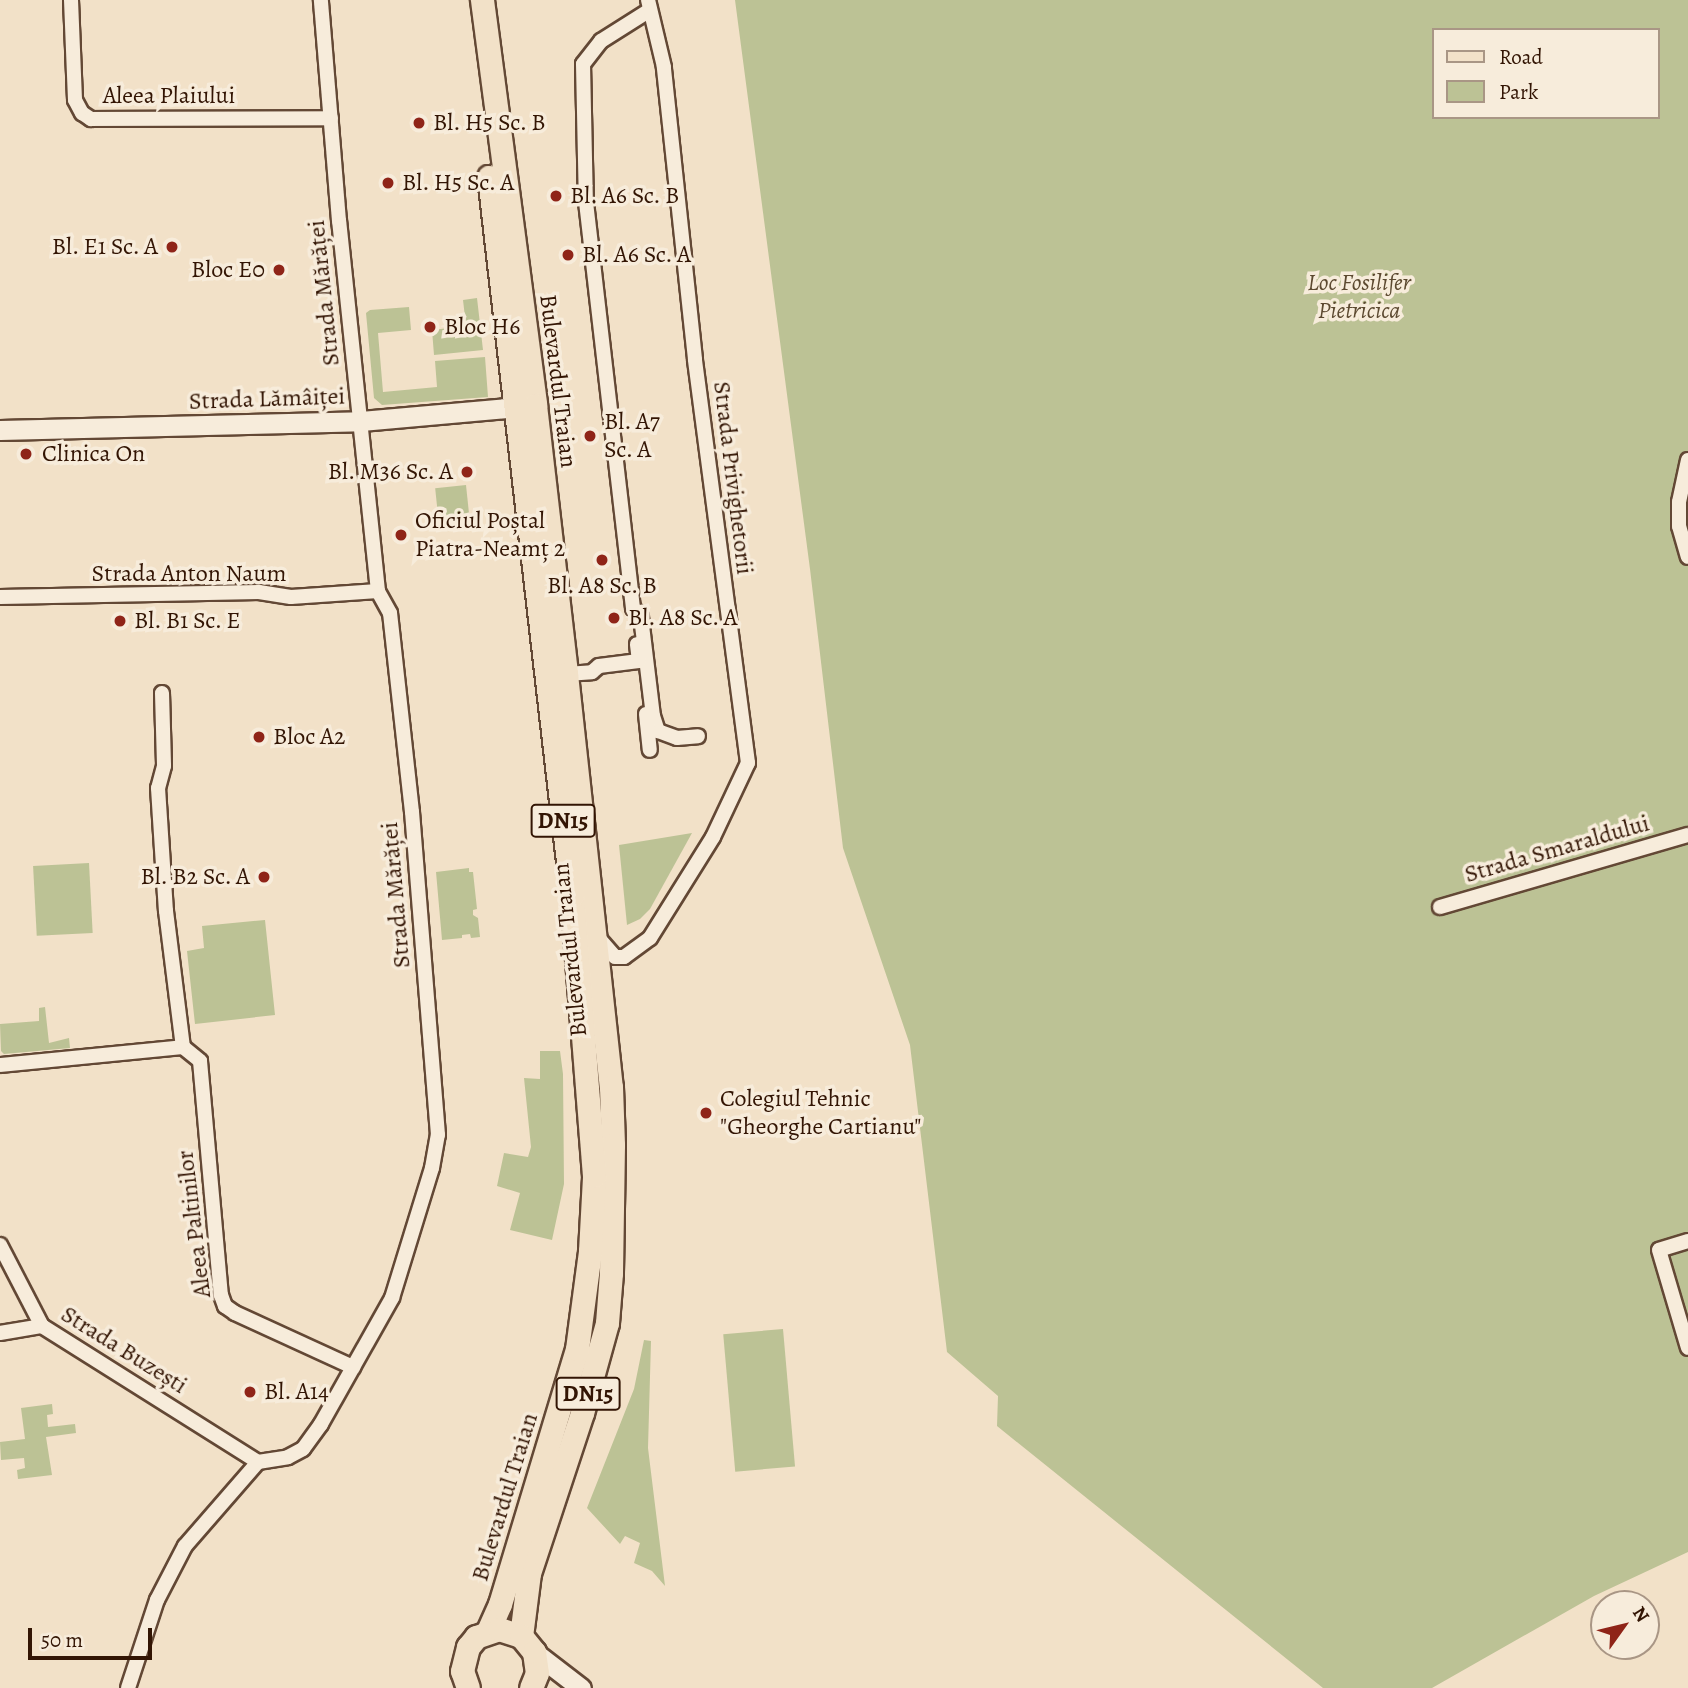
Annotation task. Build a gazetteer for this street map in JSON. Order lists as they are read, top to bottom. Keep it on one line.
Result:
{"streets":{"main road":["Bulevardul Traian","DN15"],"street":["Aleea Plaiului","Strada Mărăței","Strada Lămâiței","Strada Privighetorii","Strada Anton Naum","Strada Smaraldului","Aleea Paltinilor","Strada Buzești"]},"crossings":[["Aleea Plaiului","Strada Mărăței"],["Strada Mărăței","Strada Lămâiței"],["Strada Mărăței","Strada Anton Naum"],["Strada Mărăței","Aleea Paltinilor"],["Strada Mărăței","Strada Buzești"],["Bulevardul Traian","Strada Lămâiței"],["Bulevardul Traian","Strada Privighetorii"],["Bulevardul Traian","DN15"]],"parks":["Loc Fosilifer Pietricica"],"places":["Bl. H5 Sc. B","Bl. H5 Sc. A","Bl. A6 Sc. B","Bl. E1 Sc. A","Bl. A6 Sc. A","Bloc E0","Bloc H6","Bl. A7 Sc. A","Clinica On","Bl. M36 Sc. A","Oficiul Poștal Piatra-Neamț 2","Bl. A8 Sc. B","Bl. A8 Sc. A","Bl. B1 Sc. E","Bloc A2","Bl. B2 Sc. A","Colegiul Tehnic \"Gheorghe Cartianu\"","Bl. A14"],"legend":["Road","Park"],"scale_bar":"50 m","north":"top right"}
